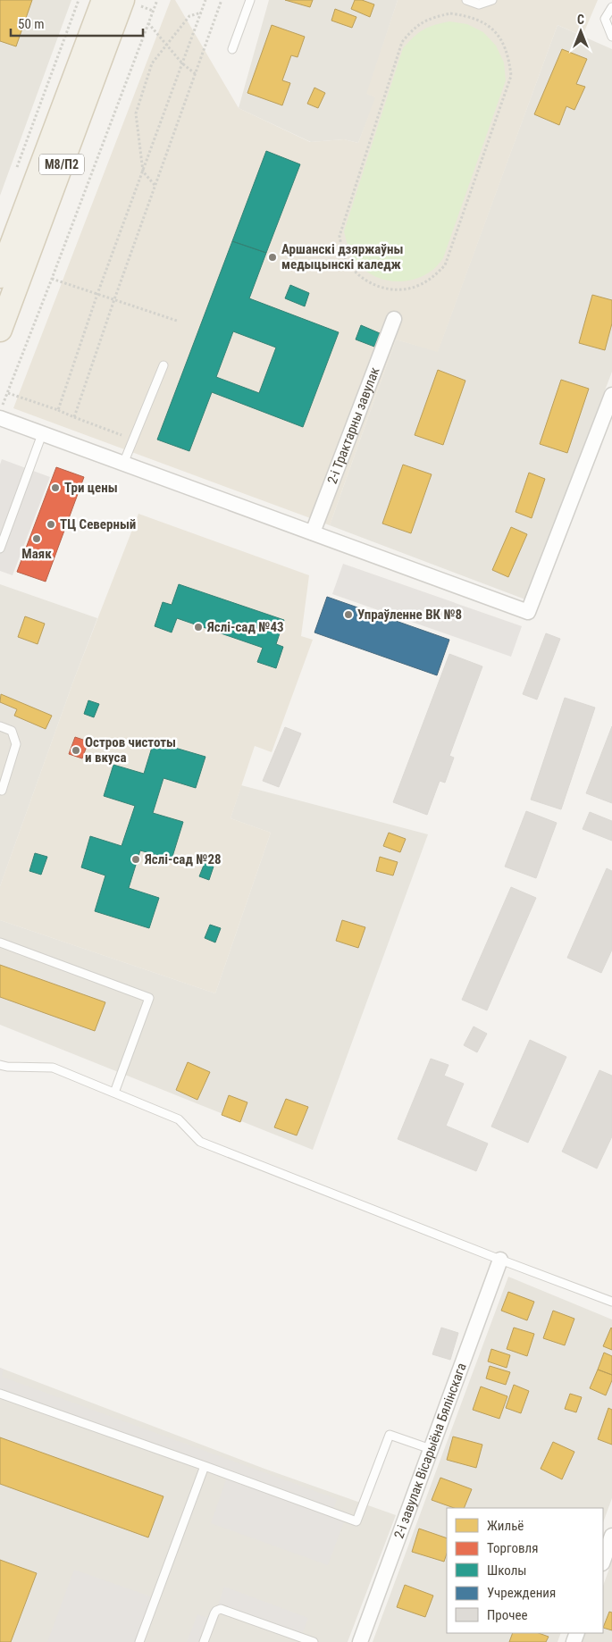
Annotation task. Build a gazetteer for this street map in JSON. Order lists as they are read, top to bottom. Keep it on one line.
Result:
{"streets":{"main road":["М8/П2"],"street":["2-і Трактарны завулак","2-і завулак Вісарыёна Бялінскага"]},"places":["Аршанскі дзяржаўны медыцынскі каледж","Три цены","ТЦ Северный","Маяк","Упраўленне ВК №8","Яслі-сад №43","Остров чистоты и вкуса","Яслі-сад №28"],"legend":["Жильё","Торговля","Школы","Учреждения","Прочее"],"scale_bar":"50 m","north":"top"}
